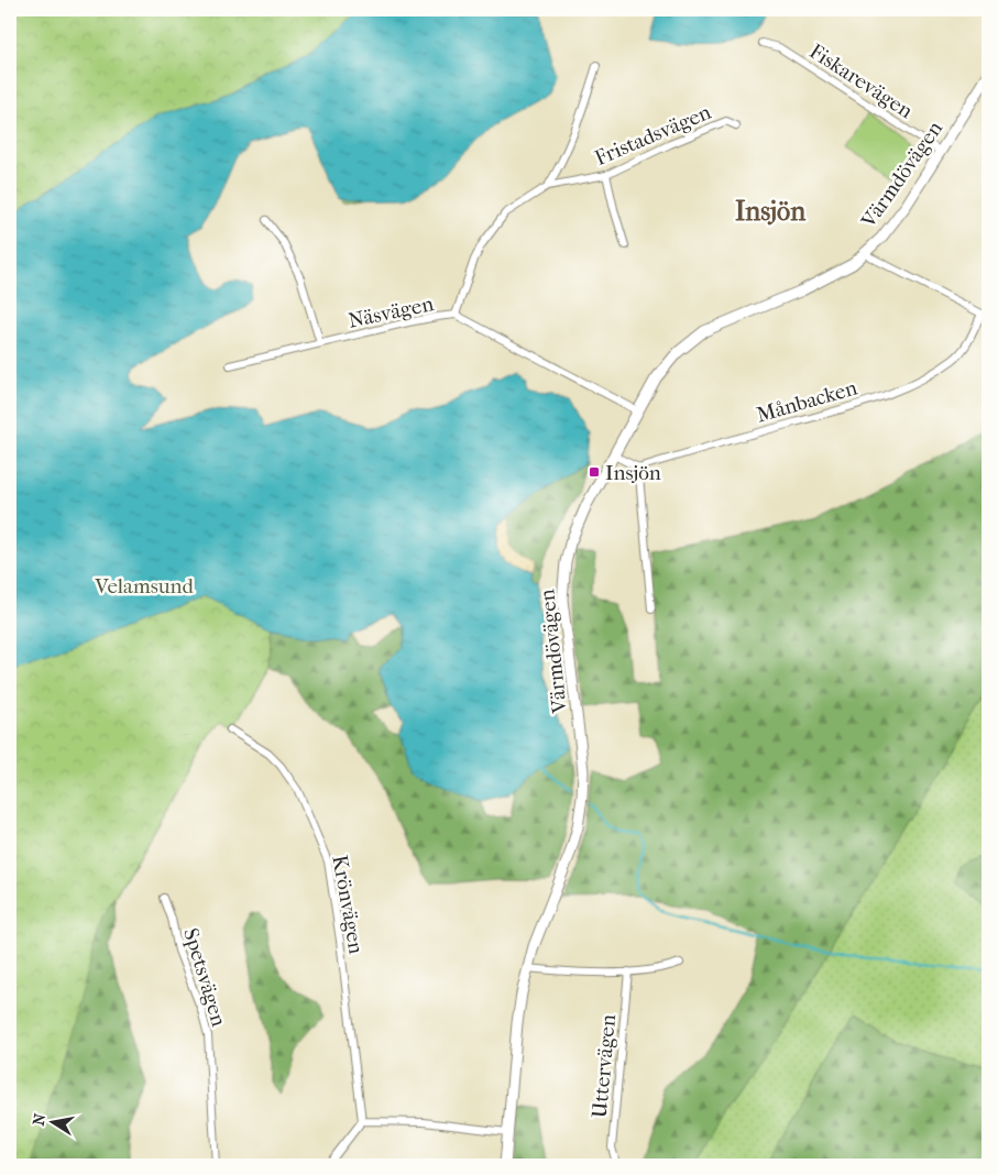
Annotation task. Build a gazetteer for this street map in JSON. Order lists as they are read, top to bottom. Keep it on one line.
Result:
{"streets":{"main road":["Värmdövägen"],"street":["Fiskarevägen","Fristadsvägen","Näsvägen","Månbacken","Krönvägen","Spetsvägen","Uttervägen"]},"crossings":[["Fiskarevägen","Värmdövägen"],["Fristadsvägen","Näsvägen"],["Värmdövägen","Näsvägen"]],"districts":["Insjön"],"parks":["Velamsund"],"places":{"transit":["Insjön"]},"north":"left"}
